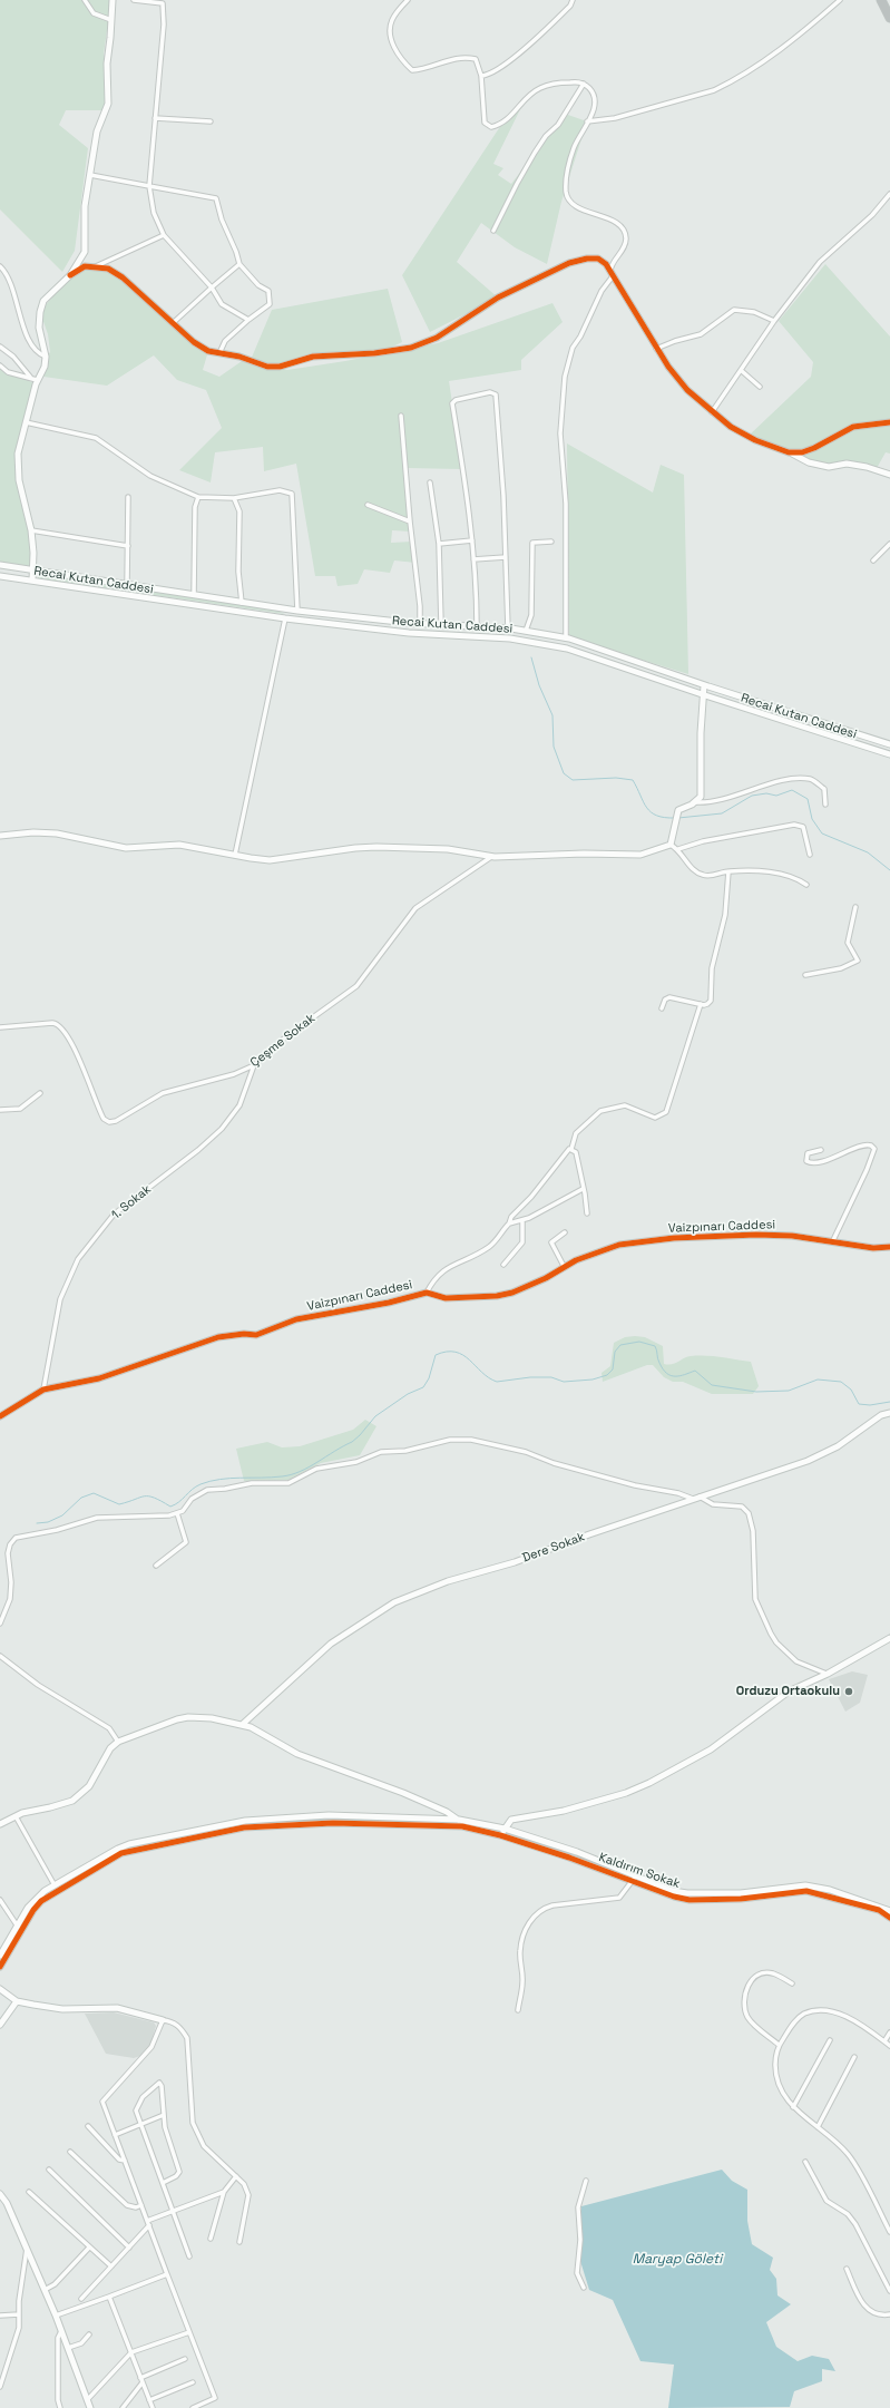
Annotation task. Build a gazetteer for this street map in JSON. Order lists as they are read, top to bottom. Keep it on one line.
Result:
{"streets":{"street":["Recai Kutan Caddesi","Çeşme Sokak","1. Sokak","Vaizpınarı Caddesi","Dere Sokak","Kaldırım Sokak"]},"crossings":[["Çeşme Sokak","1. Sokak"],["1. Sokak","Vaizpınarı Caddesi"],["Dere Sokak","Kaldırım Sokak"]],"water":["Maryap Göleti"],"places":["Orduzu Ortaokulu"]}
